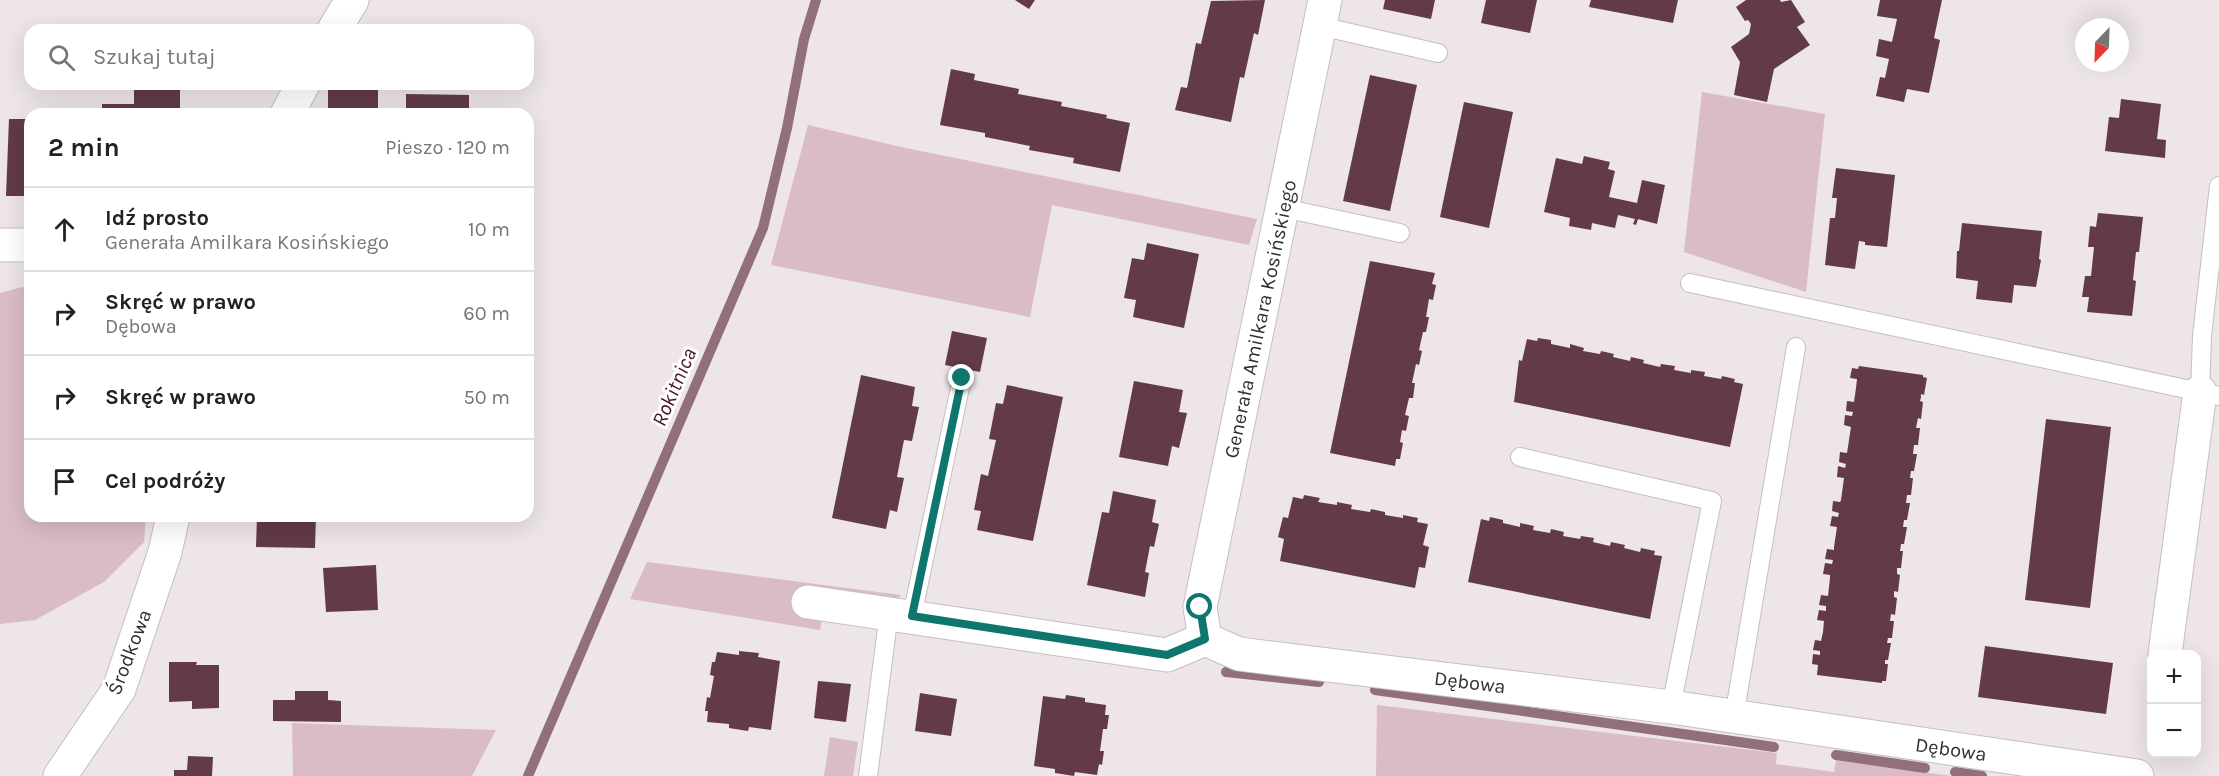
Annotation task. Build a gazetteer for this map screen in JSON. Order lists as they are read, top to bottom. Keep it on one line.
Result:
{"streets":{"street":["Generała Amilkara Kosińskiego","Środkowa","Dębowa"]},"crossings":[["Generała Amilkara Kosińskiego","Dębowa"]],"water":["Rokitnica"],"north":"bottom left","page":{"search":"Szukaj tutaj","heading":["2 min","Pieszo · 120 m"],"list":[["Idź prosto","Generała Amilkara Kosińskiego","10 m"],["Skręć w prawo","Dębowa","60 m"],["Skręć w prawo","50 m"],"Cel podróży"],"map_buttons":["+","−"]}}
